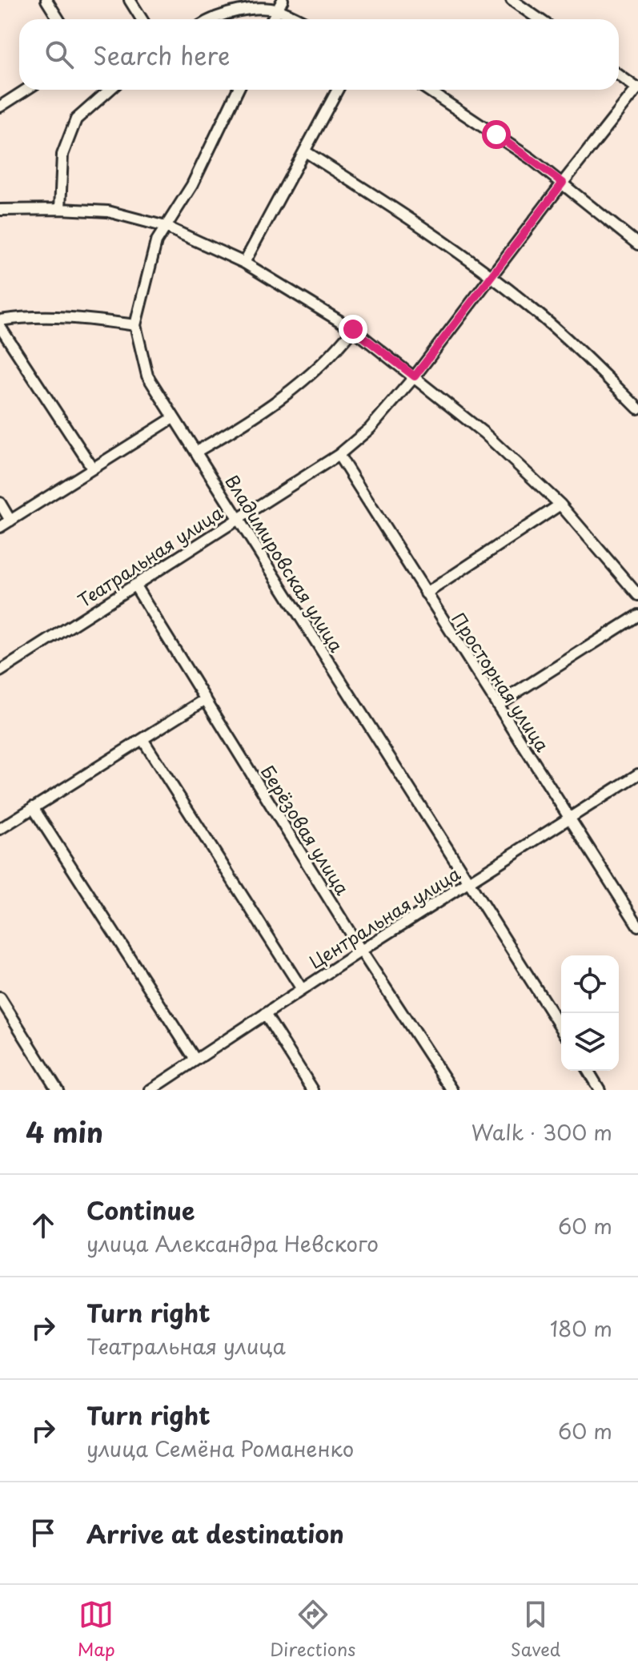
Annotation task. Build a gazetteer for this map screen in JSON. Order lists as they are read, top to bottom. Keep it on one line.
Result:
{"streets":{"street":["Театральная улица","Владимировская улица","Просторная улица","Берёзовая улица","Центральная улица"]},"crossings":[["Театральная улица","Владимировская улица"],["Театральная улица","Просторная улица"],["Театральная улица","Берёзовая улица"],["Владимировская улица","Центральная улица"],["Просторная улица","Центральная улица"],["Берёзовая улица","Центральная улица"]],"page":{"search":"Search here","heading":["4 min","Walk · 300 m"],"list":[["Continue","улица Александра Невского","60 m"],["Turn right","Театральная улица","180 m"],["Turn right","улица Семёна Романенко","60 m"],"Arrive at destination"],"nav":["Map","Directions","Saved"]}}
